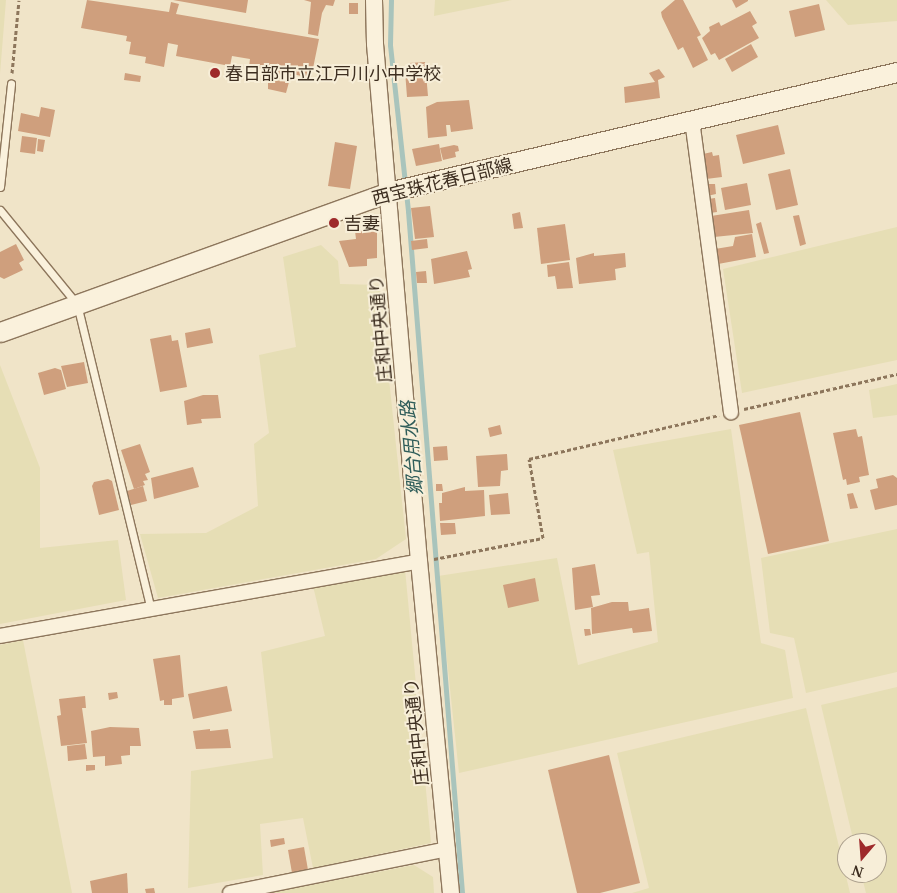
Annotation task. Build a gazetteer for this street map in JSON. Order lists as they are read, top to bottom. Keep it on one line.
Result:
{"streets":{"main road":["西宝珠花春日部線"],"street":["庄和中央通り"]},"crossings":[["西宝珠花春日部線","庄和中央通り"]],"water":["郷台用水路"],"places":["春日部市立江戸川小中学校","吉妻"],"north":"bottom"}
